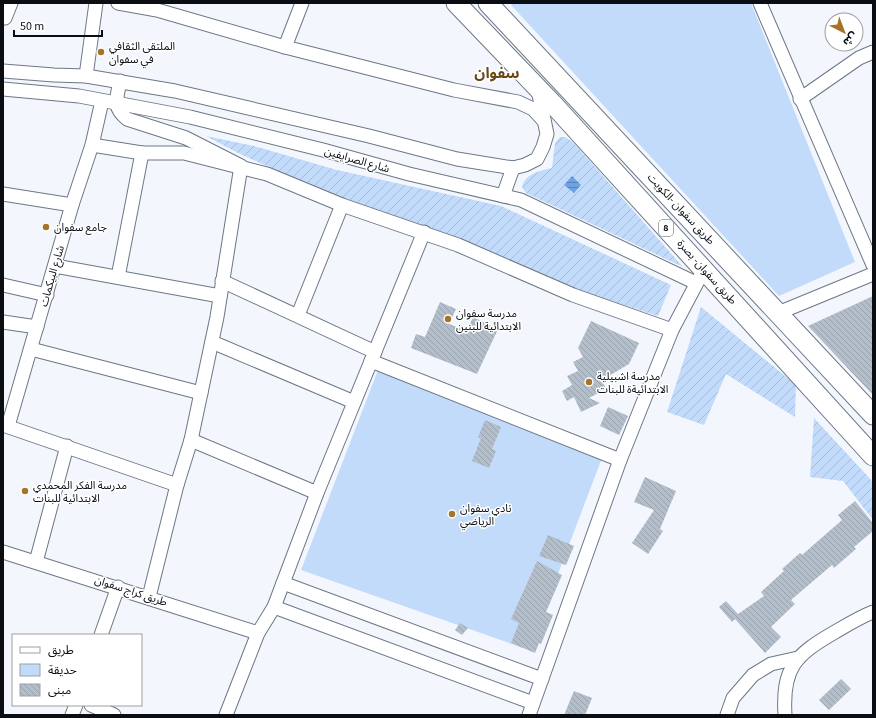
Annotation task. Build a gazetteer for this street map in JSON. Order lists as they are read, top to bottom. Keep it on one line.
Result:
{"streets":{"highway":["طريق سفوان -الكويت","8","طريق سفوان- بصرة"],"street":["شارع الصرايفين","شارع البيكمات","طريق كراج سفوان"]},"crossings":[["شارع الصرايفين","طريق سفوان- بصرة"],["شارع الصرايفين","شارع البيكمات"]],"districts":["سفوان"],"places":["الملتقى الثقافي في سفوان","جامع سفوان","مدرسة سفوان الابتدائية للبنين","مدرسة اشبيلية الابتدائيةة للبنات","مدرسة الفكر المحمدي الابتدائية للبنات","نادي سفوان الرياضي"],"legend":["طريق","حديقة","مبنى"],"scale_bar":"50 m","north":"bottom right"}
